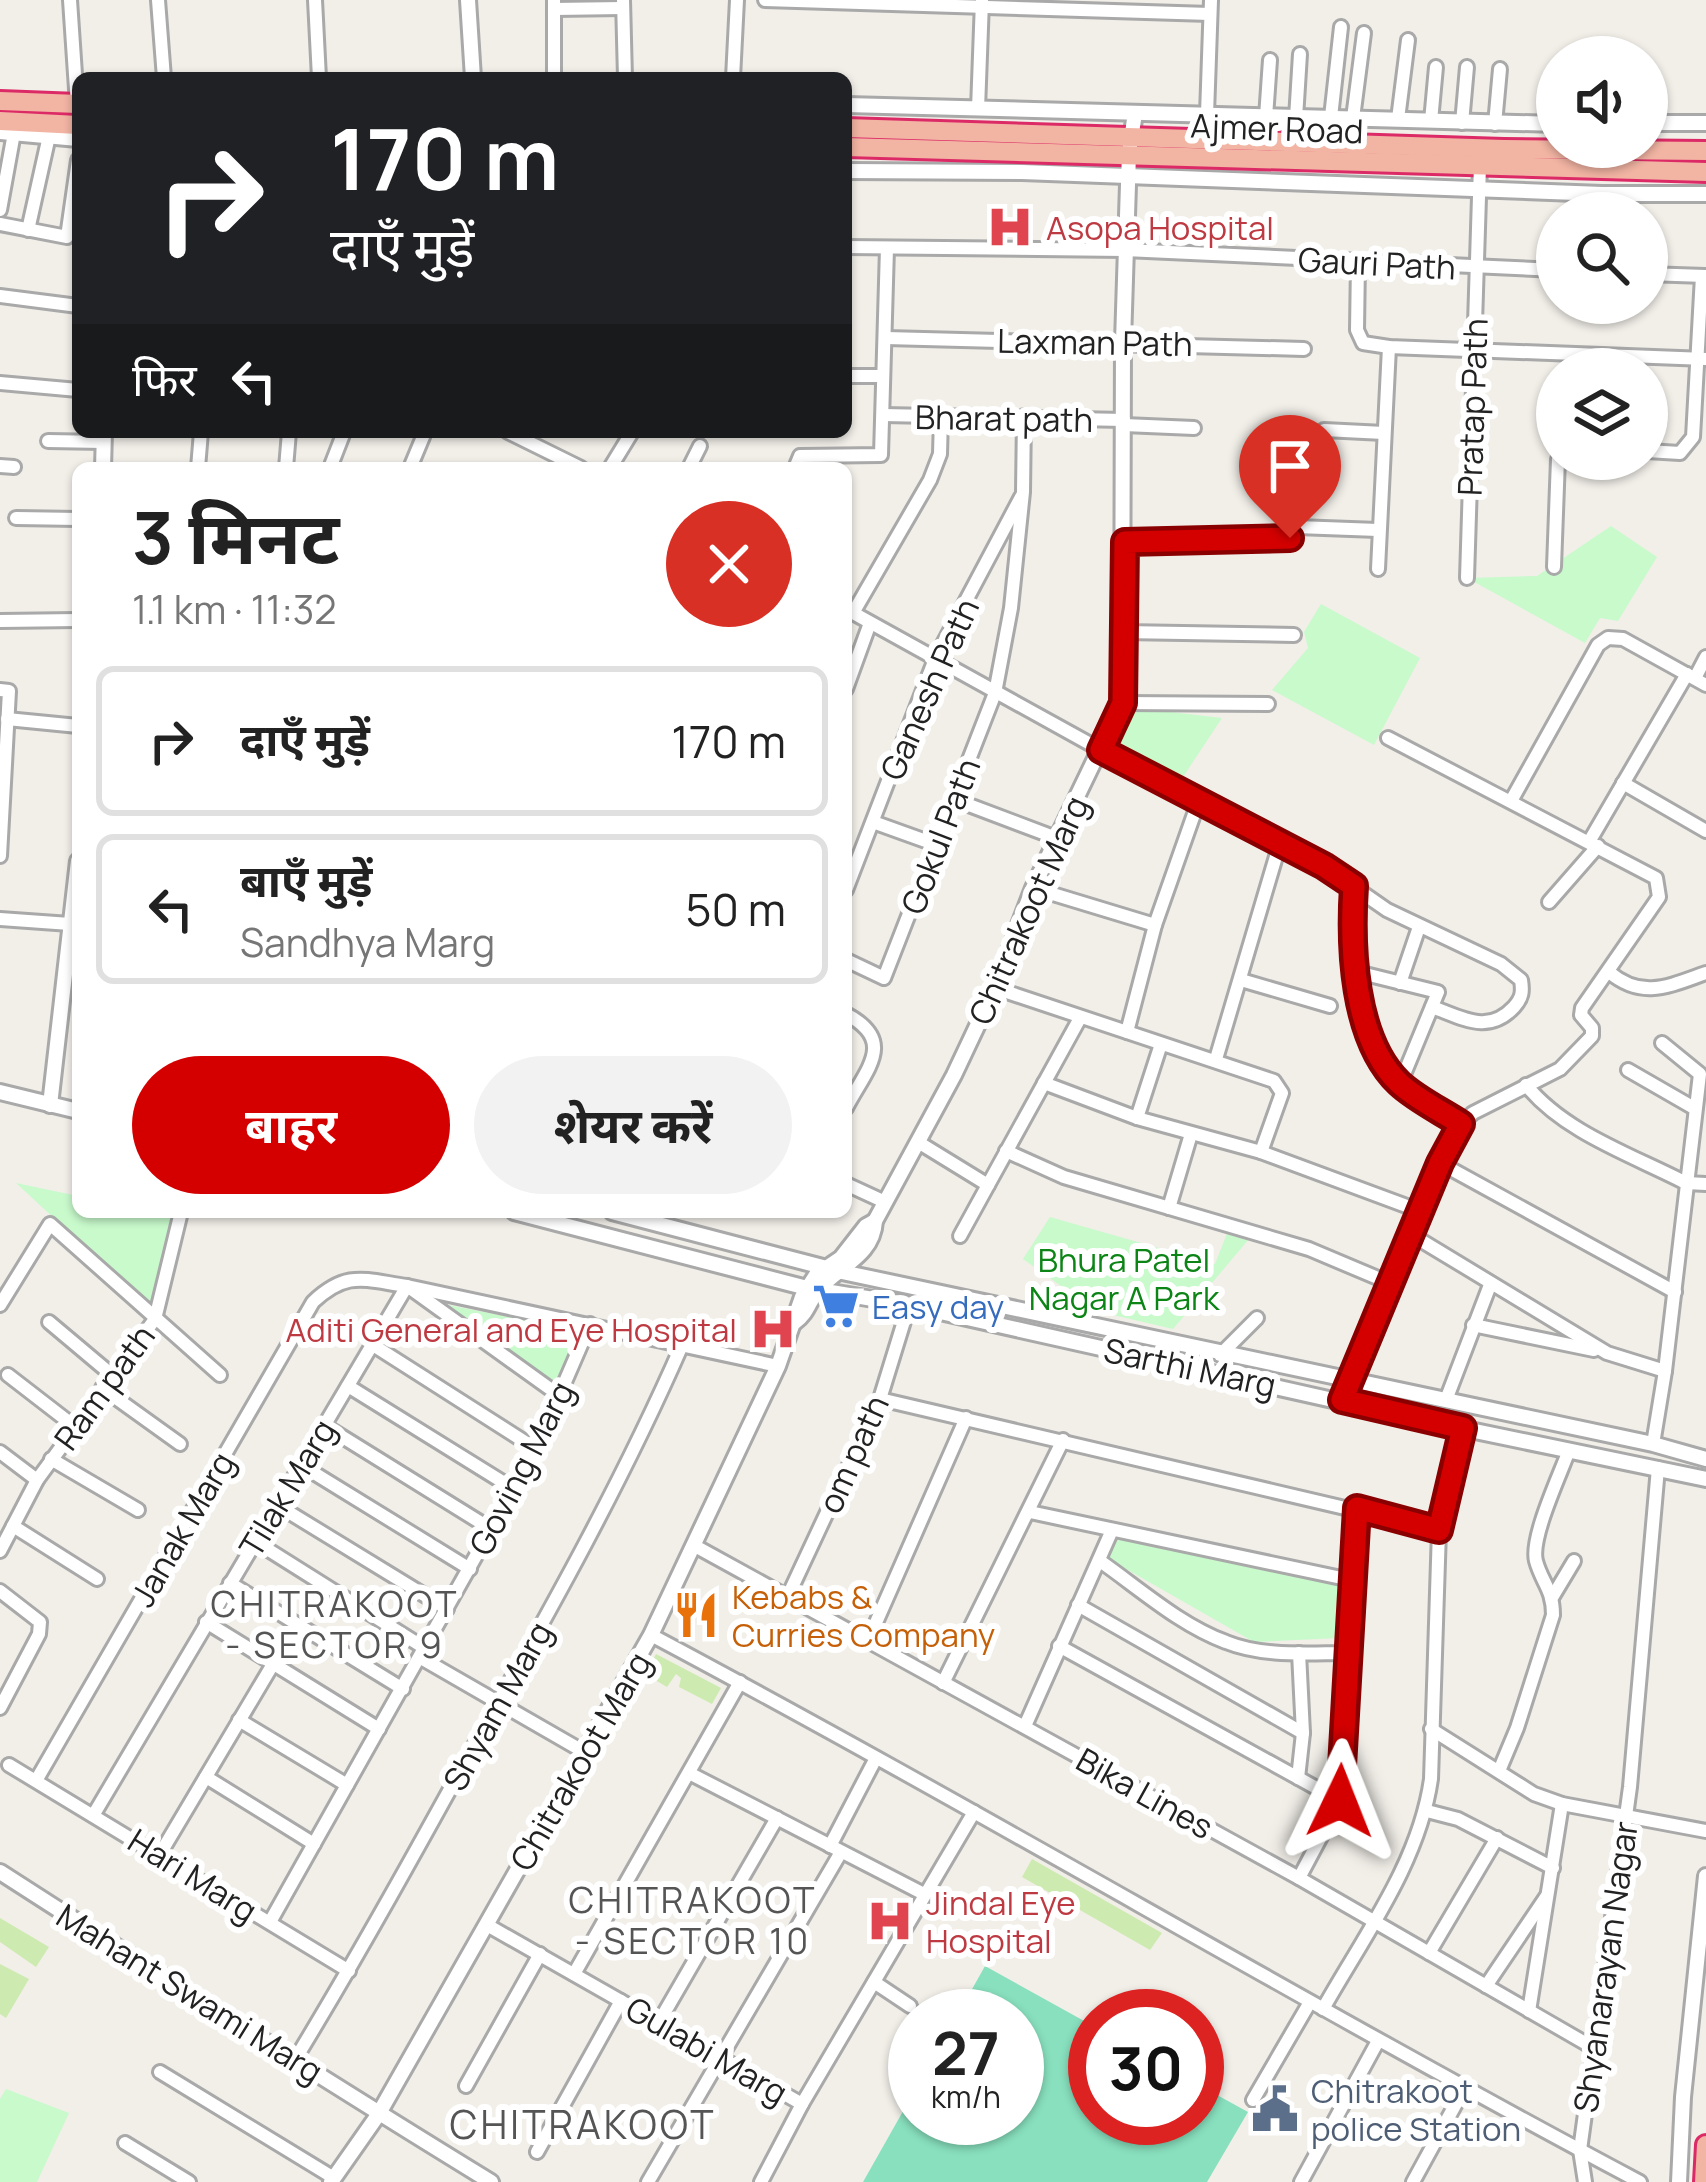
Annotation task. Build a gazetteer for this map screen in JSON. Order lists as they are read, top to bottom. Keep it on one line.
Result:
{"streets":{"highway":["Ajmer Road"],"street":["Gauri Path","Laxman Path","Pratap Path","Bharat path","Ganesh Path","Gokul Path","Chitrakoot Marg","Sarthi Marg","Ram path","om path","Goving Marg","Tilak Marg","Janak Marg","Shyam Marg","Bika Lines","Hari Marg","Shyanarayan Nagar","Mahant Swami Marg","Gulabi Marg"]},"crossings":[["Ajmer Road","Pratap Path"],["Ajmer Road","Chitrakoot Marg"],["Gauri Path","Pratap Path"],["Gauri Path","Chitrakoot Marg"],["Laxman Path","Chitrakoot Marg"],["Bharat path","Gokul Path"],["Bharat path","Chitrakoot Marg"],["Ganesh Path","Gokul Path"],["Chitrakoot Marg","Sarthi Marg"],["Chitrakoot Marg","Bika Lines"],["Chitrakoot Marg","Mahant Swami Marg"],["Chitrakoot Marg","Gulabi Marg"],["Sarthi Marg","om path"],["Sarthi Marg","Shyanarayan Nagar"],["om path","Bika Lines"],["Goving Marg","Hari Marg"],["Tilak Marg","Janak Marg"],["Tilak Marg","Hari Marg"],["Janak Marg","Hari Marg"],["Shyam Marg","Hari Marg"],["Shyam Marg","Mahant Swami Marg"],["Bika Lines","Shyanarayan Nagar"]],"districts":["CHITRAKOOT - SECTOR 9","CHITRAKOOT - SECTOR 10","CHITRAKOOT"],"parks":["Bhura Patel Nagar A Park"],"places":{"hospital":["Asopa Hospital","Aditi General and Eye Hospital","Jindal Eye Hospital"],"supermarket":["Easy day"],"restaurant":["Kebabs & Curries Company"],"public building":["Chitrakoot police Station"]},"page":{"turn":["170 m","दाएँ मुड़ें"],"then":"फिर","heading":["3 मिनट","1.1 km · 11:32"],"list":[{"name":"दाएँ मुड़ें","value":"170 m"},{"name":"बाएँ मुड़ें","note":"Sandhya Marg","value":"50 m"}],"buttons":["बाहर","शेयर करें"],"speed":"27 km/h","limit":"30"}}
